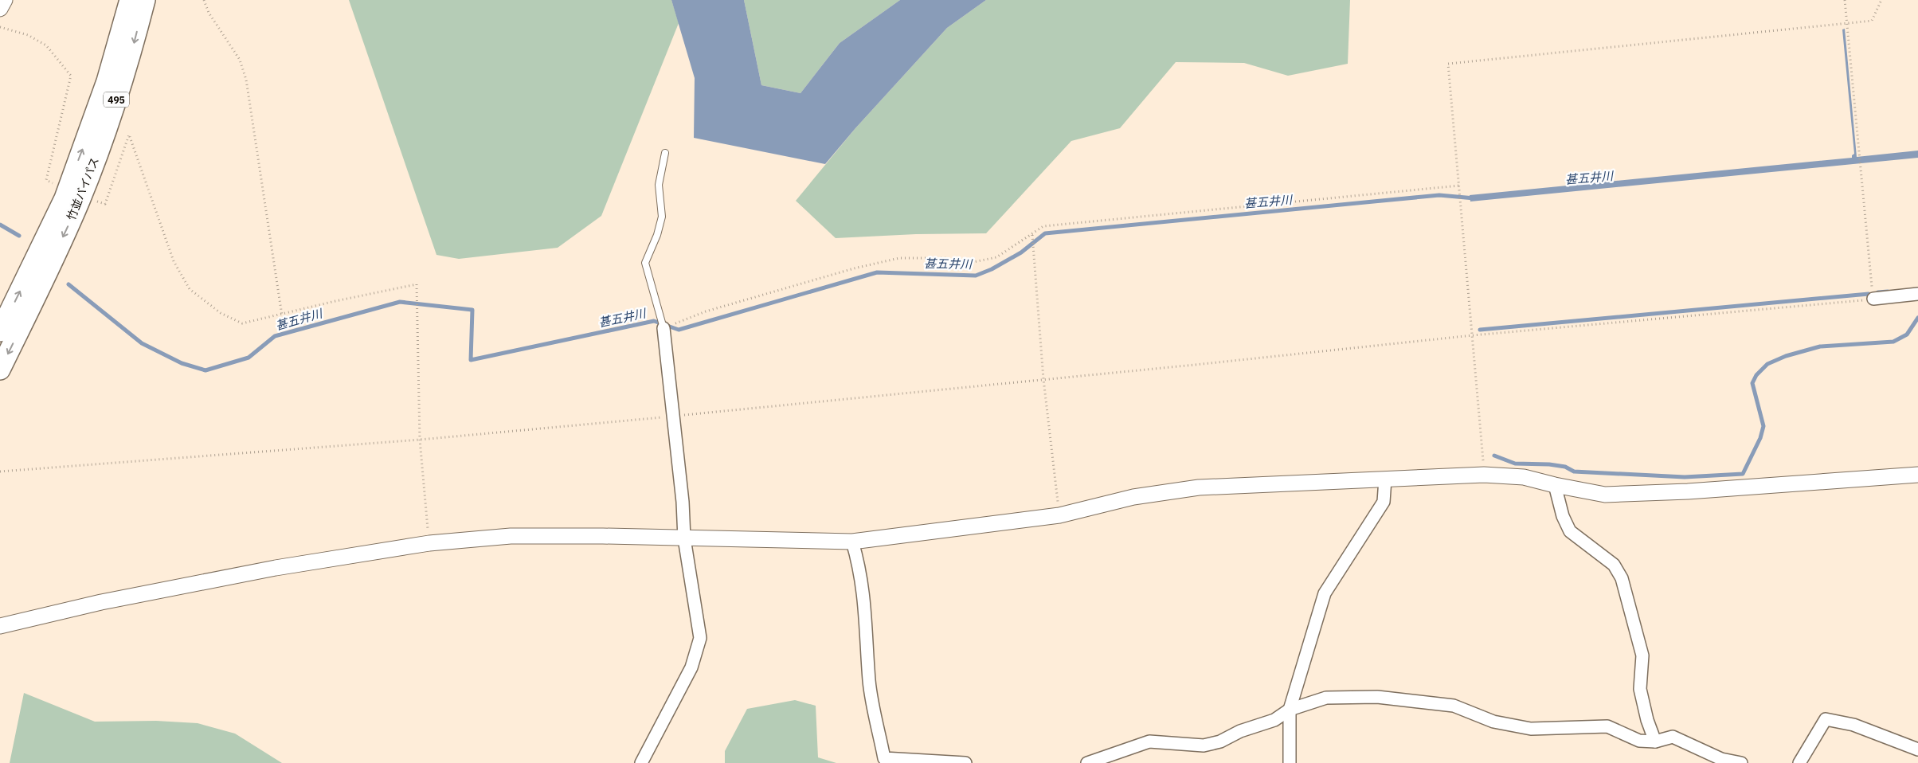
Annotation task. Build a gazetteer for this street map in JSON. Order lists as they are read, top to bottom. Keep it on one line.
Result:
{"streets":{"highway":["495","竹並バイパス"]},"water":["甚五井川"]}
